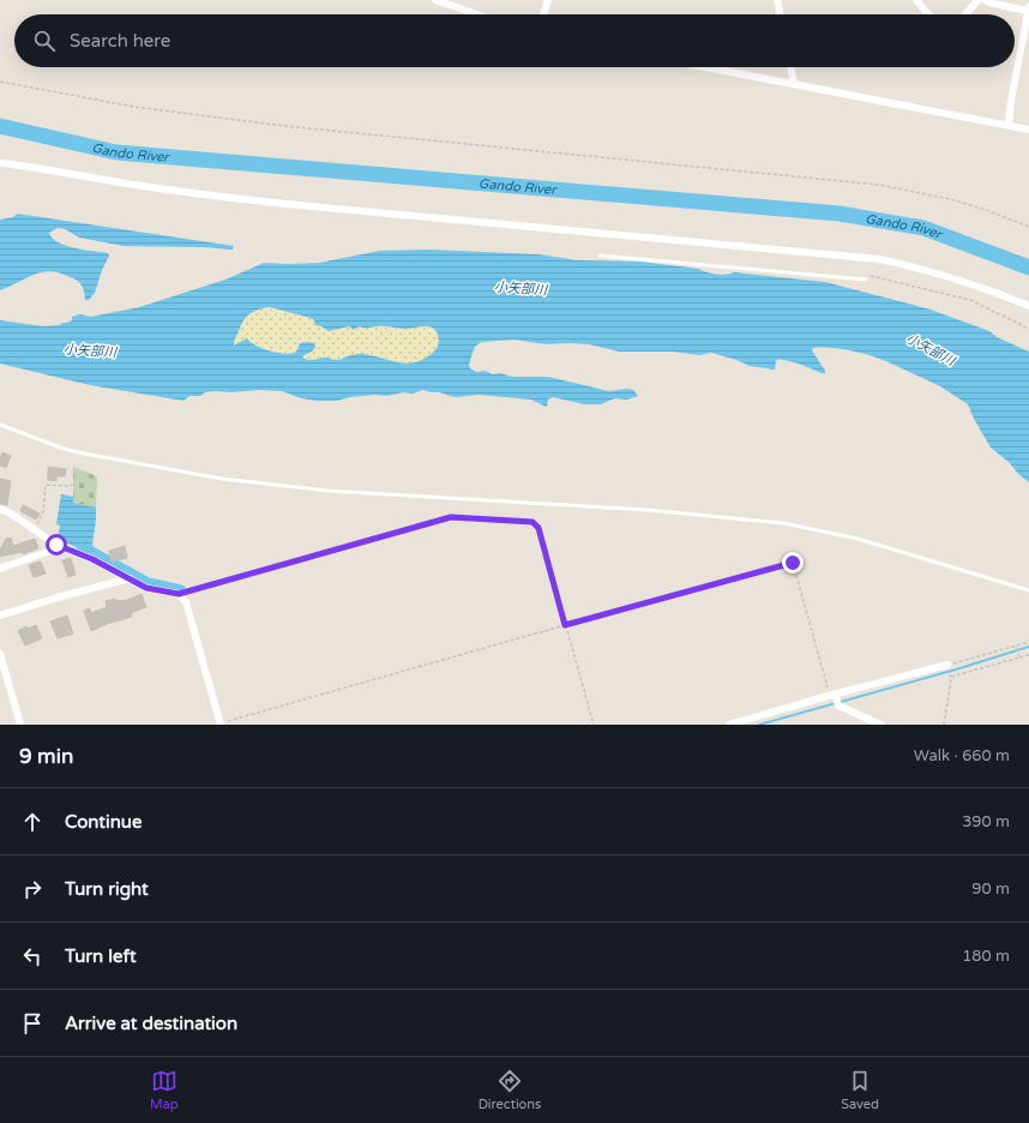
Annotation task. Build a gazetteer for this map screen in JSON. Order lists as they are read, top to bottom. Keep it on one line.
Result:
{"water":["Gando River","小矢部川"],"page":{"search":"Search here","heading":["9 min","Walk · 660 m"],"list":[["Continue","390 m"],["Turn right","90 m"],["Turn left","180 m"],"Arrive at destination"],"nav":["Map","Directions","Saved"]}}
